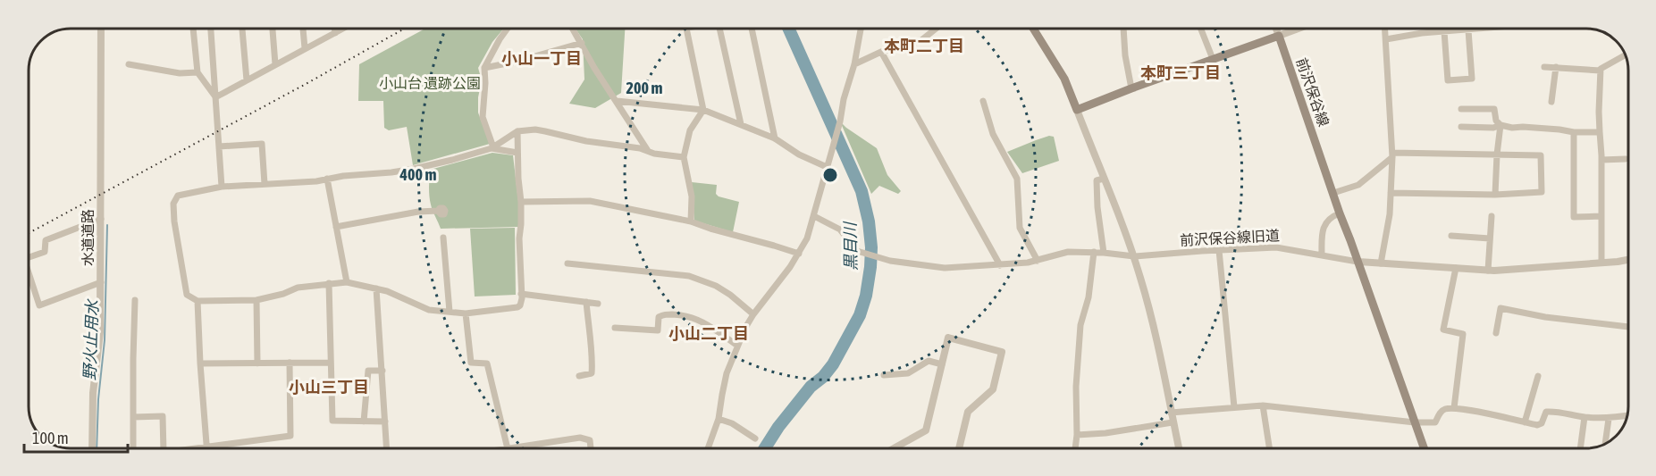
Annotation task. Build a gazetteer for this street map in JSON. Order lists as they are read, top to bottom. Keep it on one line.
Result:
{"streets":{"main road":["前沢保谷線"],"street":["水道道路","前沢保谷線旧道"]},"crossings":[["前沢保谷線","前沢保谷線旧道"]],"districts":["本町二丁目","小山一丁目","本町三丁目","小山二丁目","小山三丁目"],"water":["黒目川","野火止用水"],"parks":["小山台 遺跡公園"],"scale_bar":"100 m","rings":["200 m","400 m"]}
